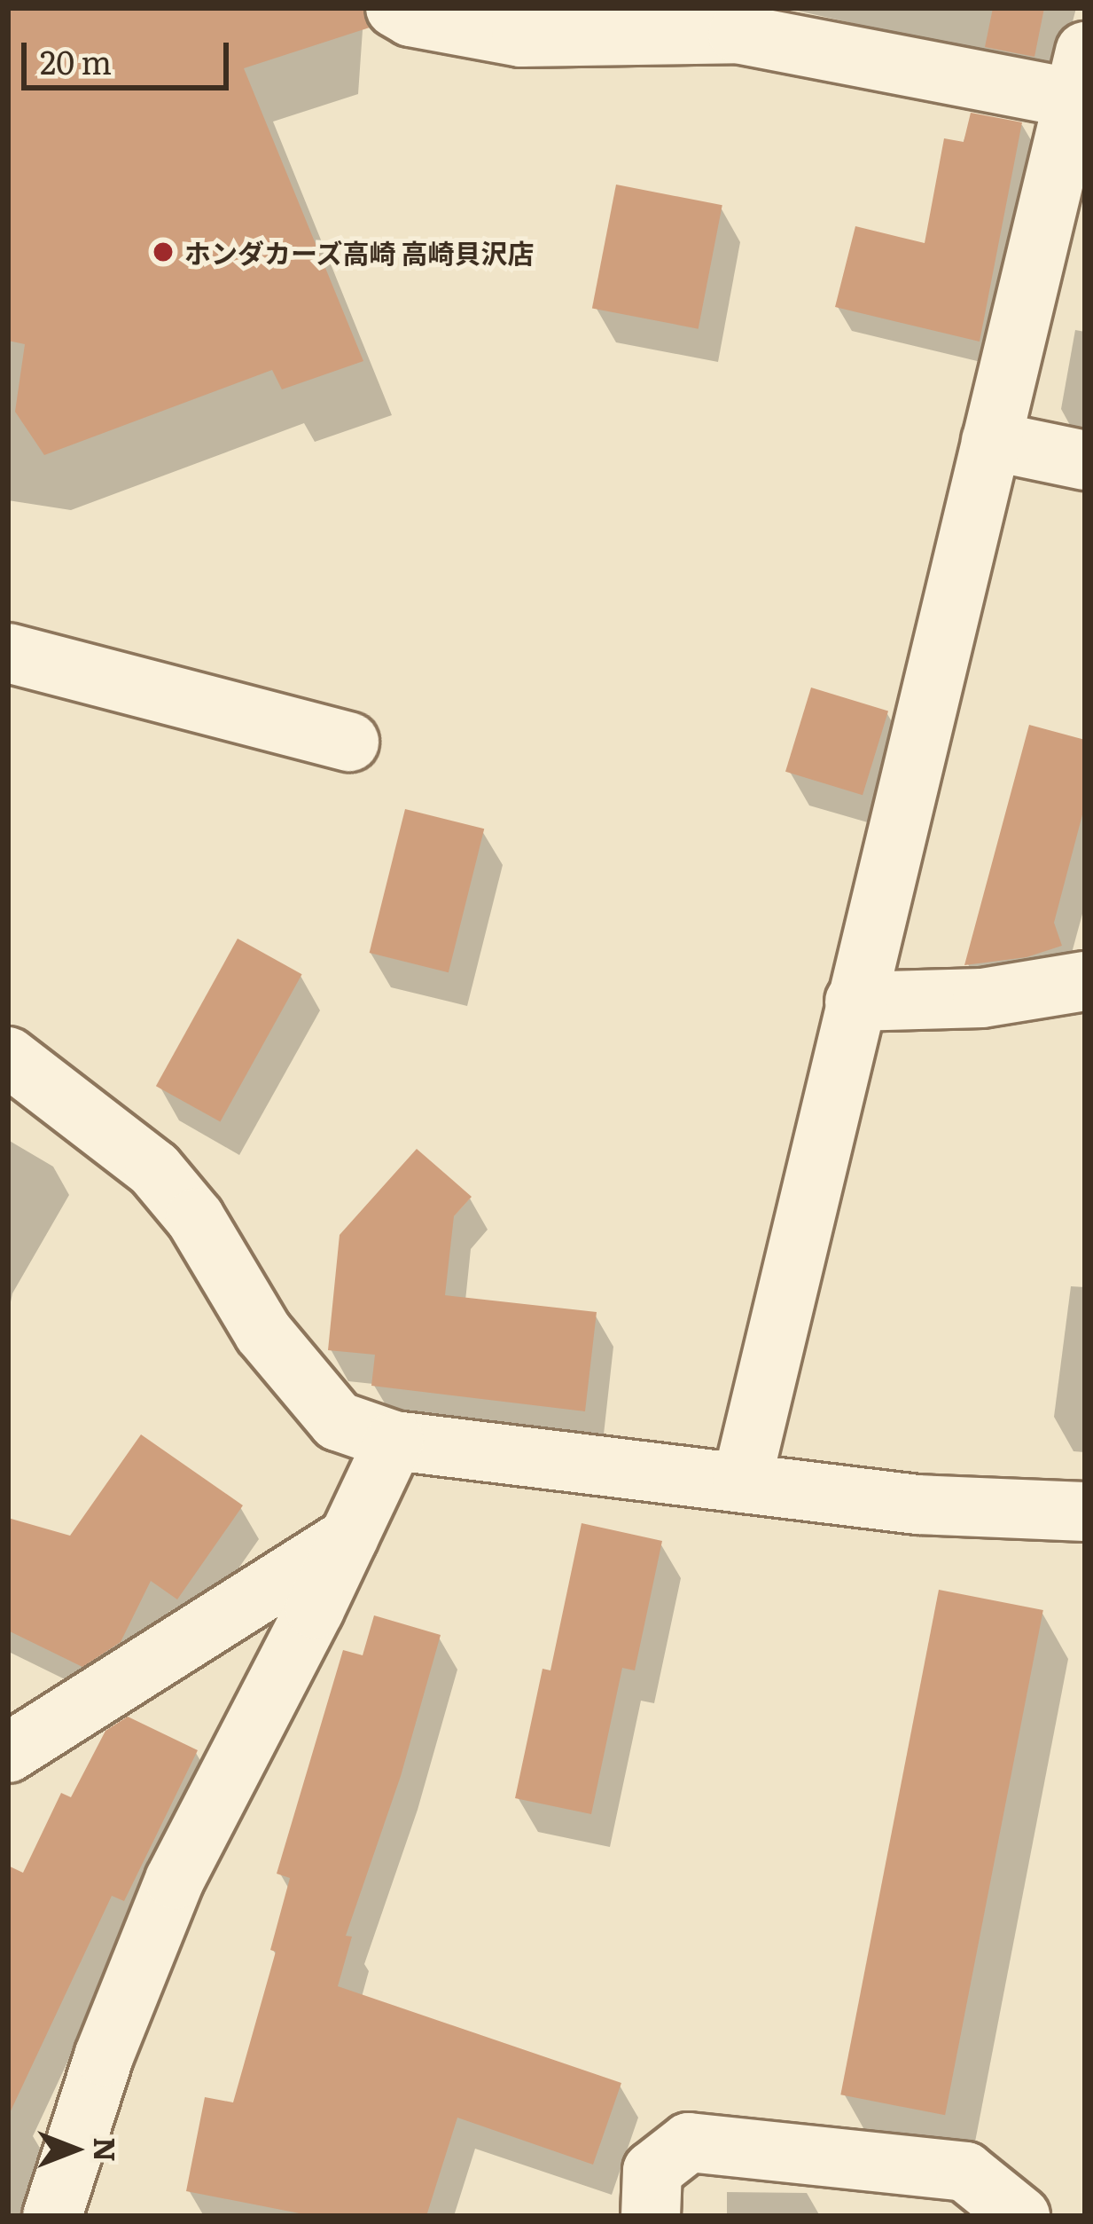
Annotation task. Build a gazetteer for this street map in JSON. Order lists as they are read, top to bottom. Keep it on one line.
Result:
{"places":["ホンダカーズ高崎 高崎貝沢店"],"scale_bar":"20 m","north":"right"}
